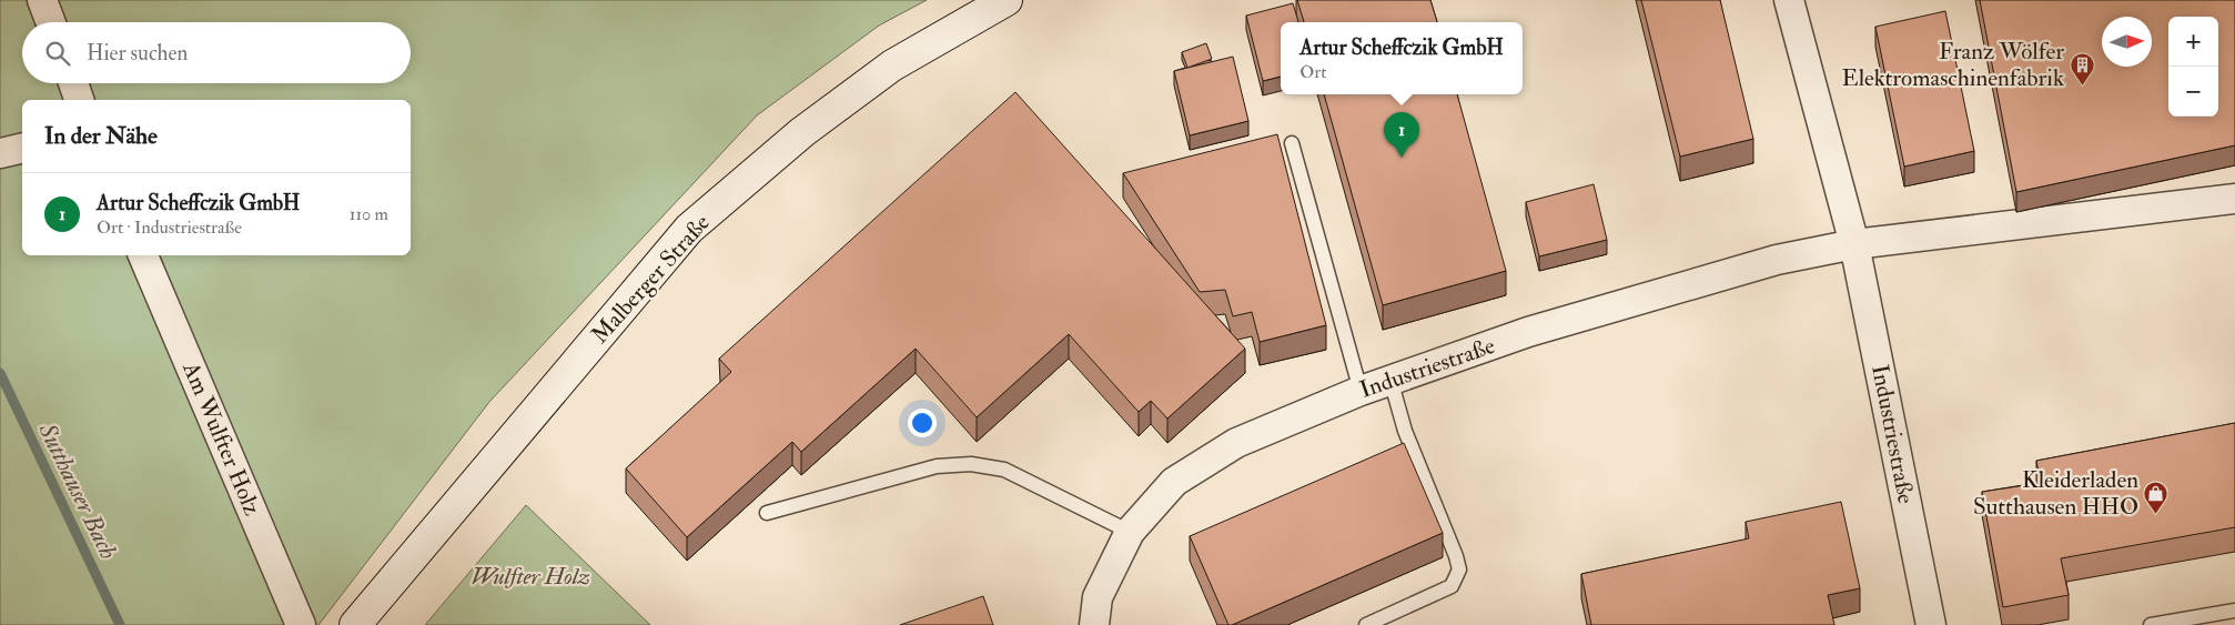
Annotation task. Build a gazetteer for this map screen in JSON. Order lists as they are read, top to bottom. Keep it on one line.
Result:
{"streets":{"street":["Malberger Straße","Industriestraße","Am Wulfter Holz"]},"water":["Sutthauser Bach"],"parks":["Wulfter Holz"],"places":{"building":["Franz Wölfer Elektromaschinenfabrik"],"shop":["Kleiderladen Sutthausen HHO"]},"north":"right","page":{"map_buttons":["+","−"],"popup":["Artur Scheffczik GmbH","Ort"],"search":"Hier suchen","heading":"In der Nähe","pins":"1","list":[{"mark":"1","name":"Artur Scheffczik GmbH","note":"Ort · Industriestraße","value":"110 m"}]}}
